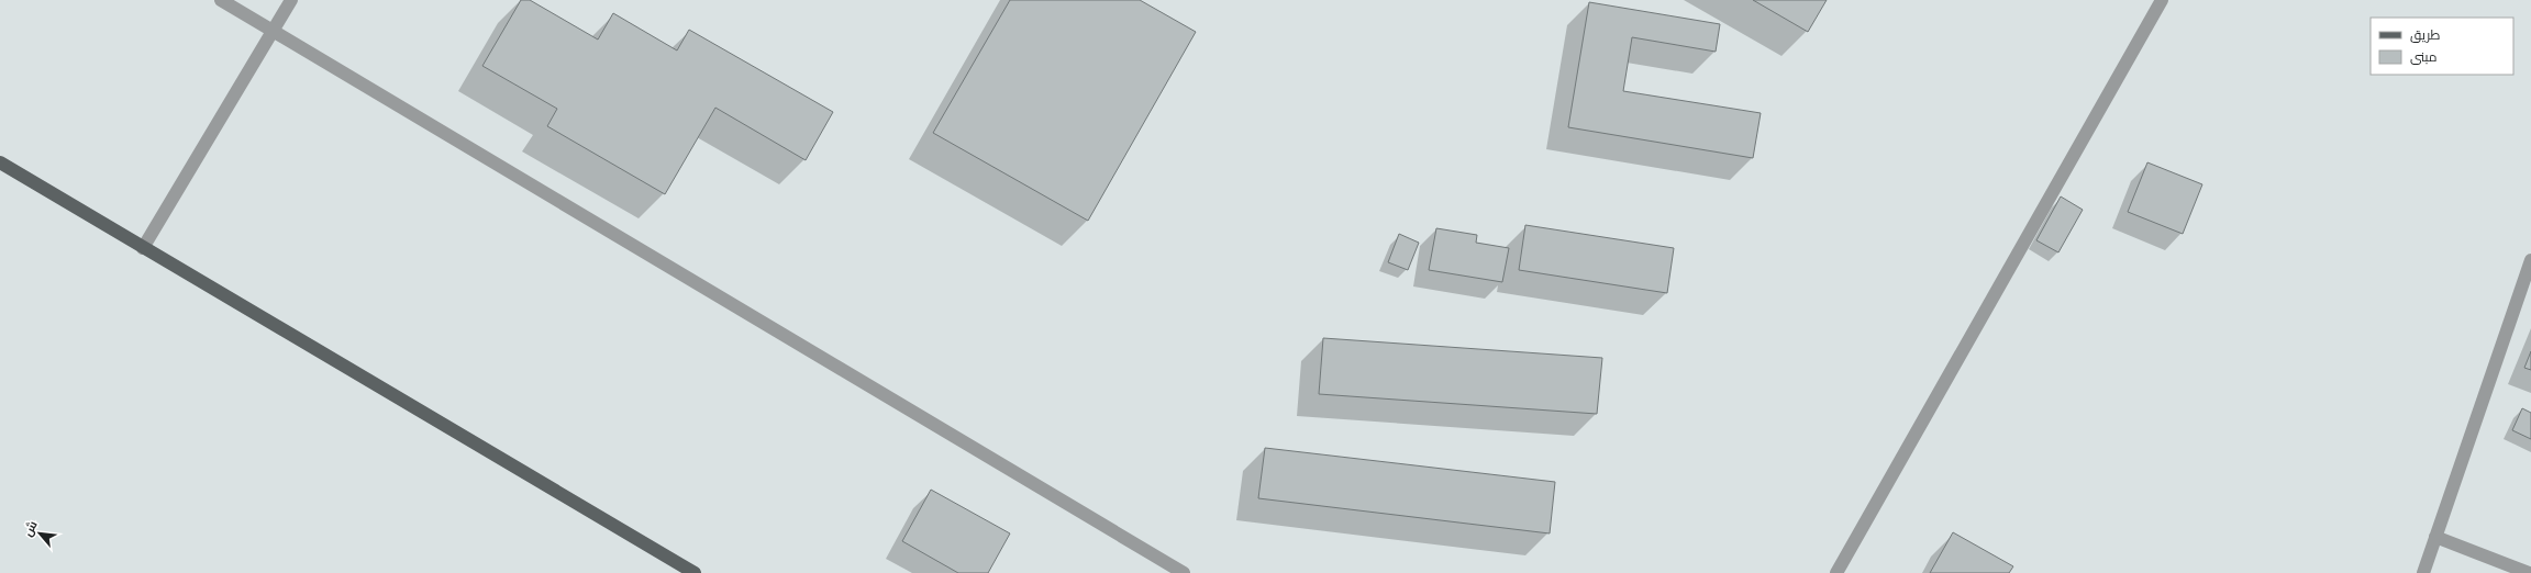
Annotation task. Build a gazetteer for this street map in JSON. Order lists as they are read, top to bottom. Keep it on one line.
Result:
{"legend":["طريق","مبنى"],"north":"top left"}
